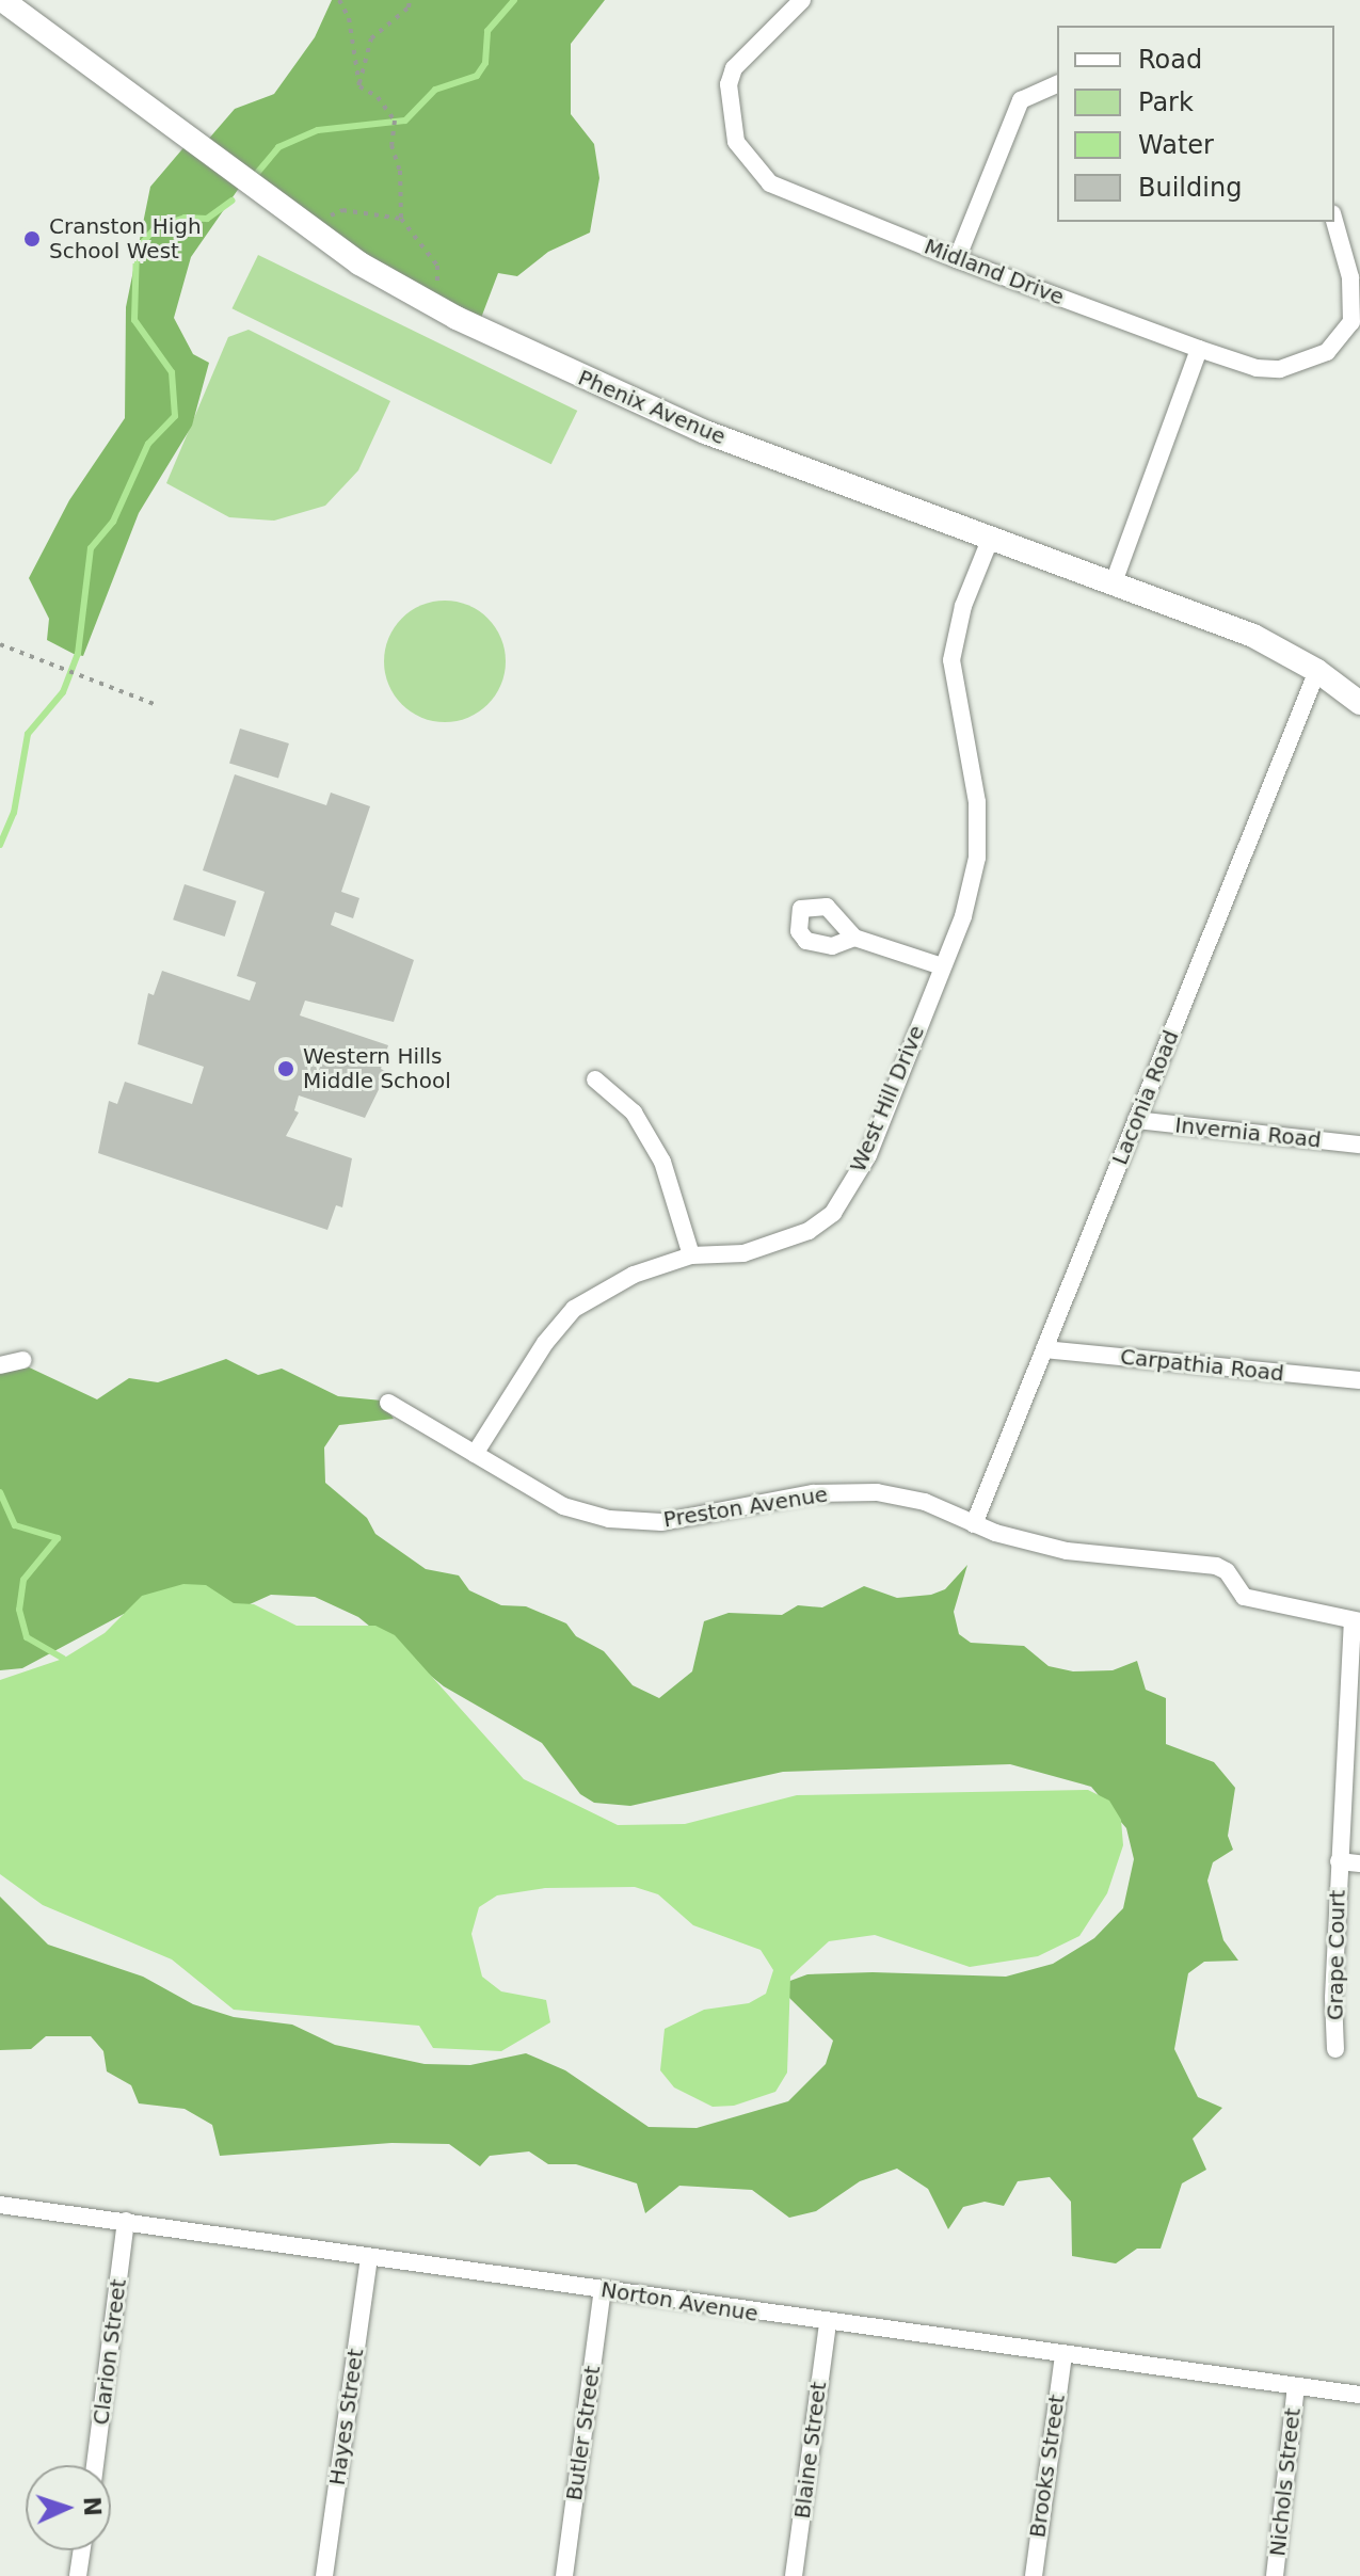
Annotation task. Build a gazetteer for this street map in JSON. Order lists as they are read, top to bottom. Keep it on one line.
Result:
{"streets":{"main road":["Phenix Avenue"],"street":["Midland Drive","Laconia Road","West Hill Drive","Invernia Road","Carpathia Road","Preston Avenue","Grape Court","Norton Avenue","Clarion Street","Hayes Street","Butler Street","Blaine Street","Brooks Street","Nichols Street"]},"crossings":[["Phenix Avenue","Laconia Road"],["Phenix Avenue","West Hill Drive"],["Laconia Road","Invernia Road"],["Laconia Road","Carpathia Road"],["Laconia Road","Preston Avenue"],["West Hill Drive","Preston Avenue"],["Preston Avenue","Grape Court"],["Norton Avenue","Clarion Street"],["Norton Avenue","Hayes Street"],["Norton Avenue","Butler Street"],["Norton Avenue","Blaine Street"],["Norton Avenue","Brooks Street"],["Norton Avenue","Nichols Street"]],"places":["Cranston High School West","Western Hills Middle School"],"legend":["Road","Park","Water","Building"],"north":"right"}
